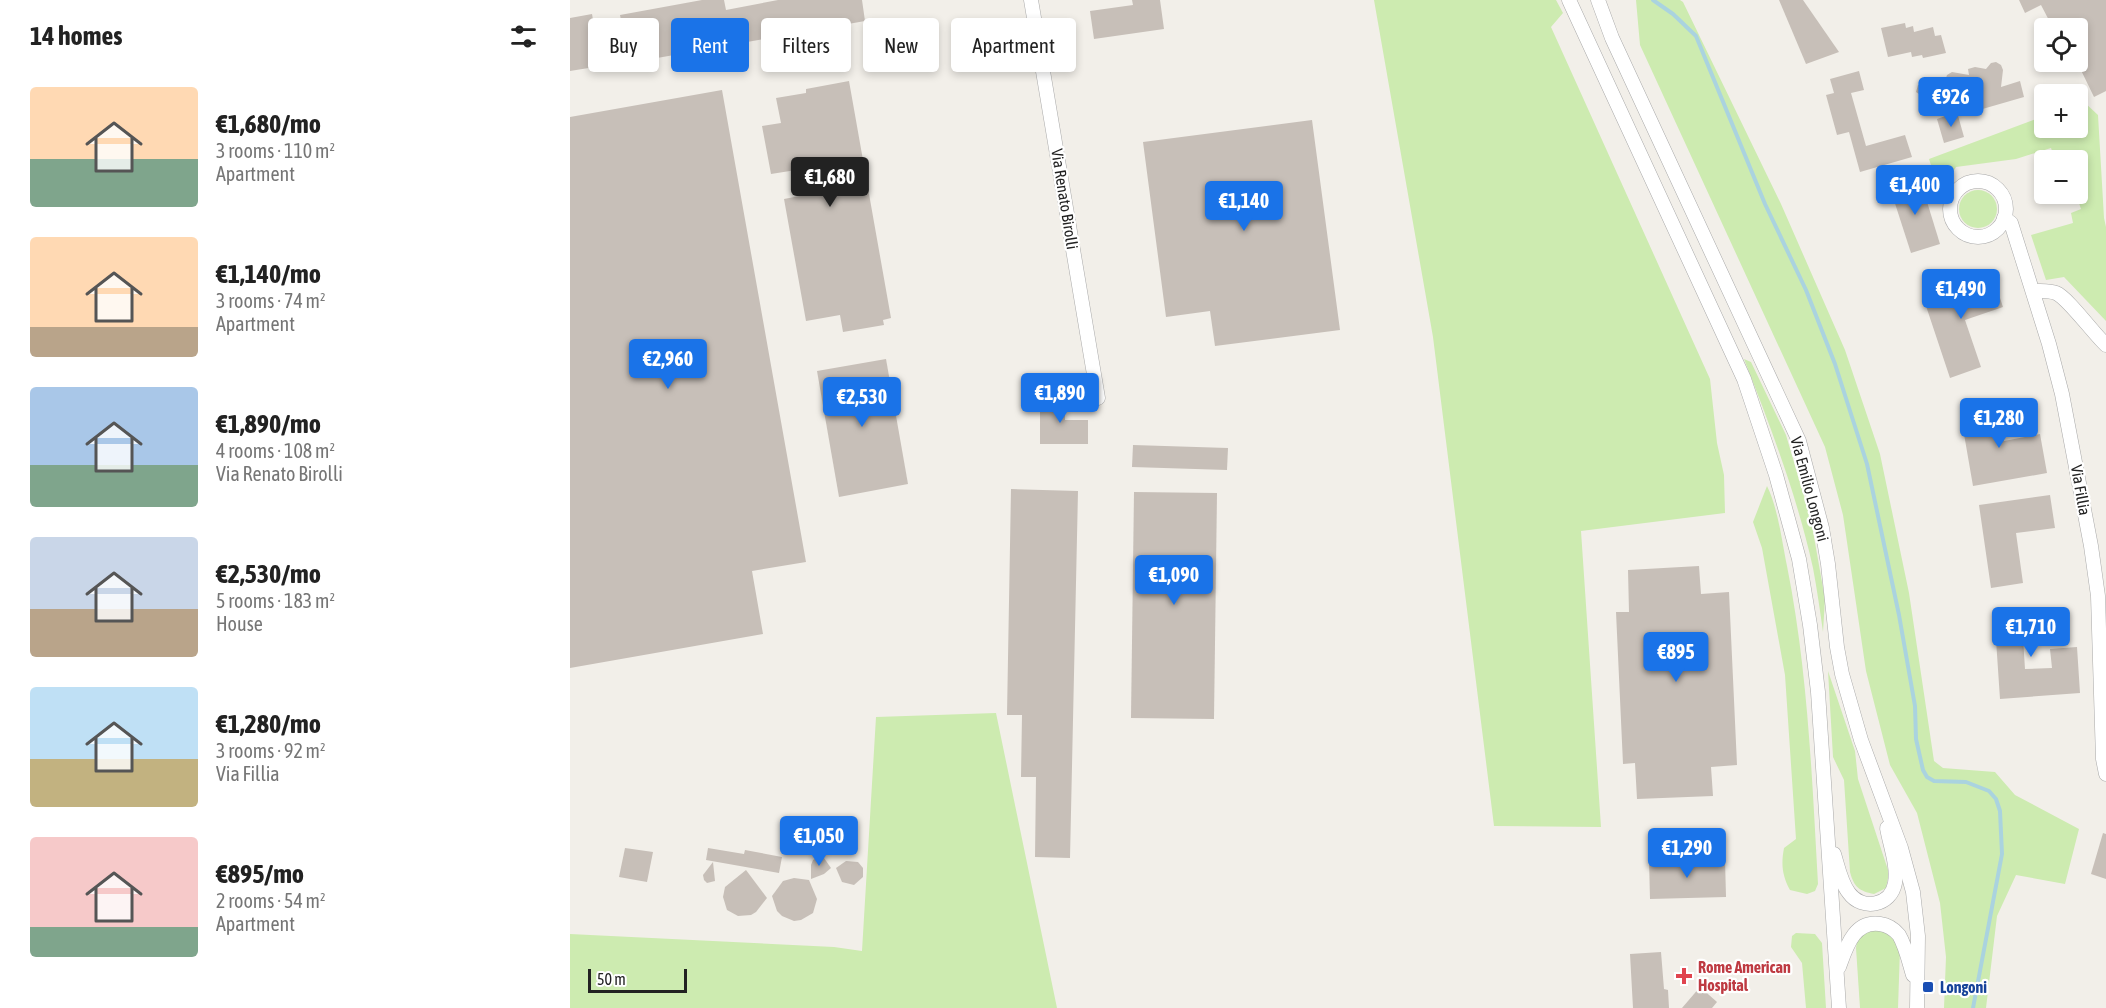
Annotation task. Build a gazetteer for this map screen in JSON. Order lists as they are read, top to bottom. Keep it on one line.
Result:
{"streets":{"street":["Via Renato Birolli","Via Emilio Longoni","Via Fillia"]},"places":{"health":["Rome American Hospital"],"transit":["Longoni"]},"scale_bar":"50 m","page":{"heading":"14 homes","map_buttons":["+","−"],"chip":["Buy","Rent","Filters","New","Apartment"],"list":[{"name":"€1,680/mo","note":"3 rooms · 110 m² · Apartment"},{"name":"€1,140/mo","note":"3 rooms · 74 m² · Apartment"},{"name":"€1,890/mo","note":"4 rooms · 108 m² · Via Renato Birolli"},{"name":"€2,530/mo","note":"5 rooms · 183 m² · House"},{"name":"€1,280/mo","note":"3 rooms · 92 m² · Via Fillia"},{"name":"€895/mo","note":"2 rooms · 54 m² · Apartment"}],"price":["€926","€1,680","€1,400","€1,140","€1,490","€2,960","€1,890","€2,530","€1,280","€1,090","€1,710","€895","€1,050","€1,290"],"scale":"50 m"}}
